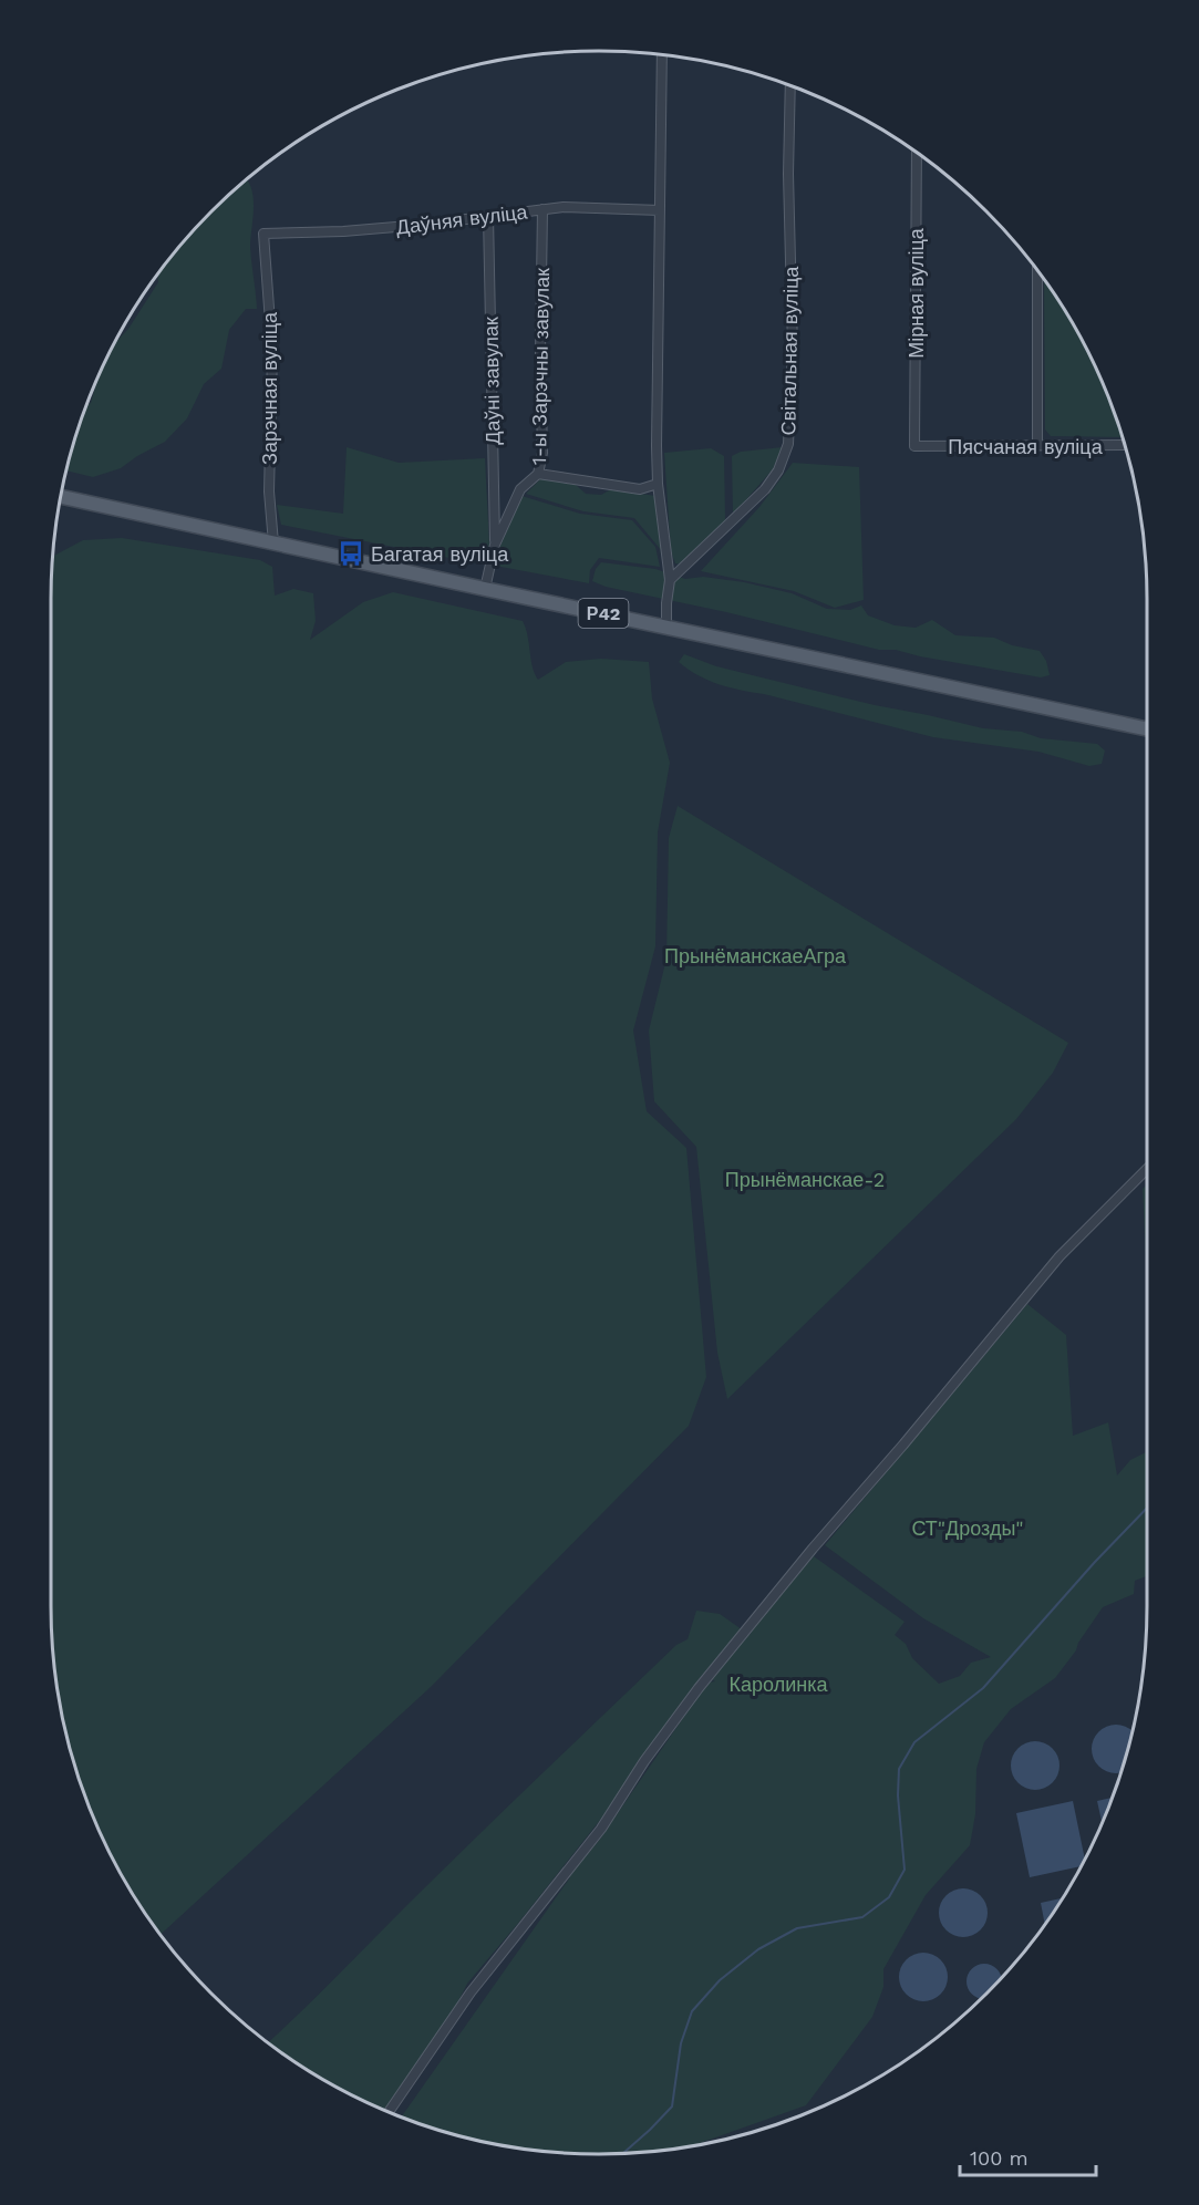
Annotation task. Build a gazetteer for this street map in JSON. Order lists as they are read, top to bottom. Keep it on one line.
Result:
{"streets":{"main road":["Р42"],"street":["Даўняя вуліца","Мірная вуліца","Світальная вуліца","1-ы Зарэчны завулак","Даўні завулак","Зарэчная вуліца","Пясчаная вуліца"]},"crossings":[["Даўняя вуліца","1-ы Зарэчны завулак"],["Даўняя вуліца","Даўні завулак"],["Даўняя вуліца","Зарэчная вуліца"],["Мірная вуліца","Пясчаная вуліца"],["1-ы Зарэчны завулак","Даўні завулак"],["1-ы Зарэчны завулак","Р42"],["Зарэчная вуліца","Р42"]],"parks":["ПрынёманскаеАгра","Прынёманскае-2","СТ\"Дрозды\"","Каролинка"],"places":{"bus stop":["Багатая вуліца"]},"scale_bar":"100 m"}
